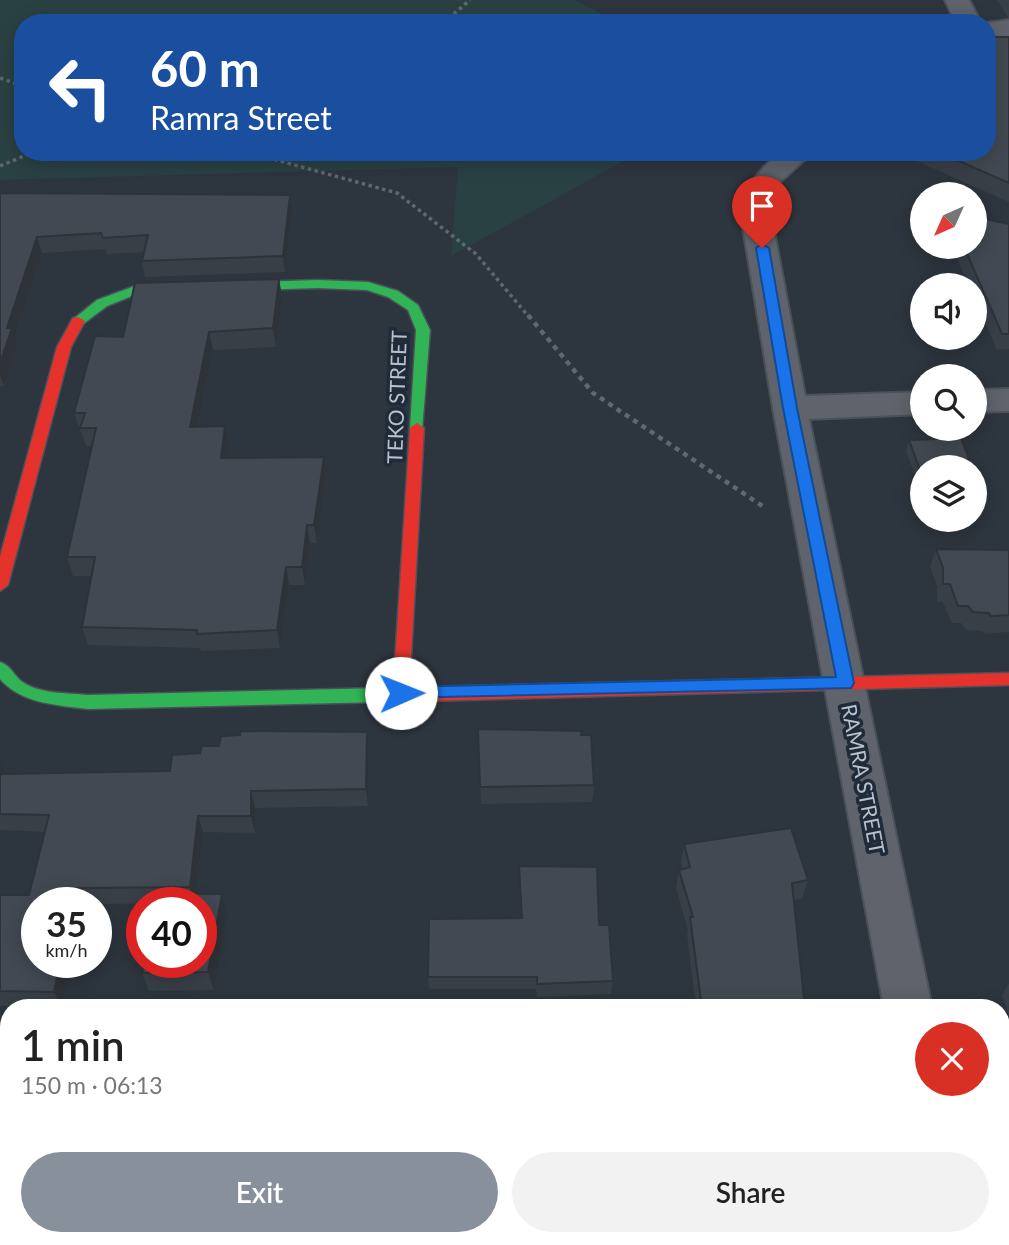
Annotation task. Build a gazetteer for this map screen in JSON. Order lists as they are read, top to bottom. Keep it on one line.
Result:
{"streets":{"street":["TEKO STREET","RAMRA STREET"]},"north":"bottom left","page":{"turn":["60 m","Ramra Street"],"speed":"35 km/h","limit":"40","heading":["1 min","150 m · 06:13"],"buttons":["Exit","Share"]}}
